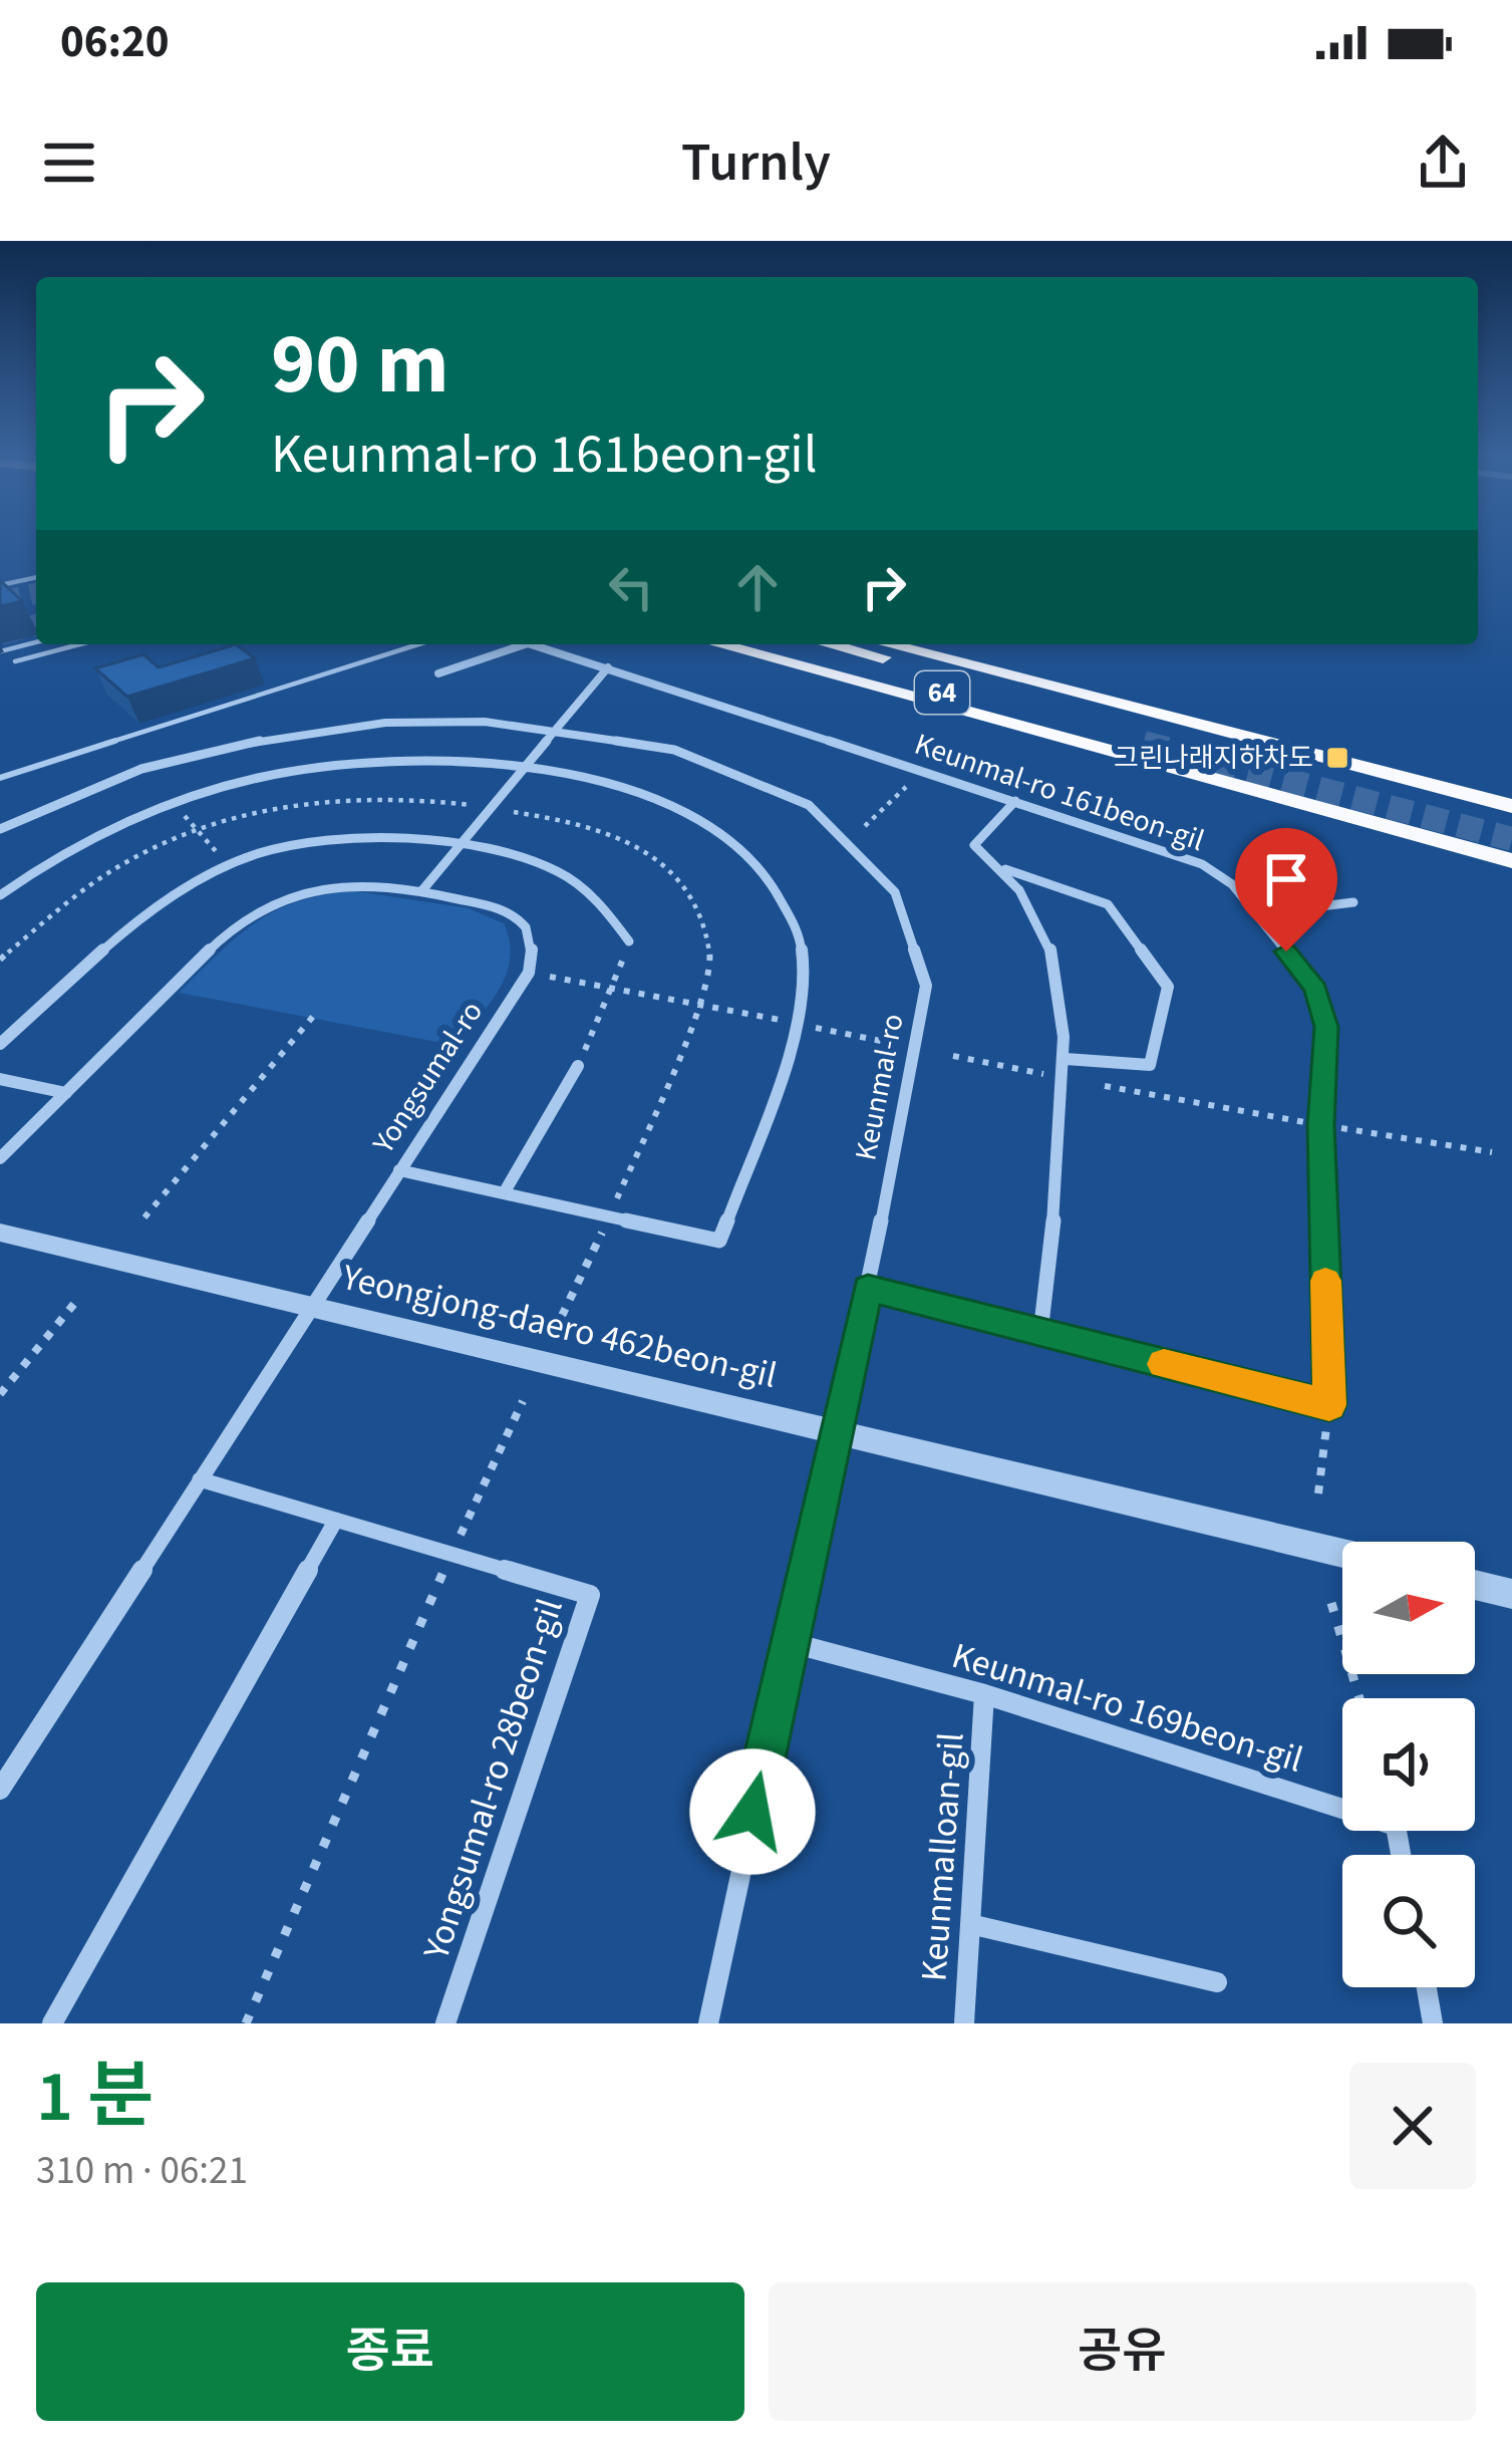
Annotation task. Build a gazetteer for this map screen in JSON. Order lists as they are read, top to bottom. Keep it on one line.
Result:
{"streets":{"highway":["64"],"street":["Keunmal-ro 161beon-gil","Yongsumal-ro","Keunmal-ro","Yeongjong-daero 462beon-gil","Keunmal-ro 169beon-gil","Yongsumal-ro 28beon-gil","Keunmalloan-gil"]},"crossings":[["Yongsumal-ro","Yeongjong-daero 462beon-gil"],["Yongsumal-ro","Yongsumal-ro 28beon-gil"],["Keunmal-ro","Yeongjong-daero 462beon-gil"],["Keunmal-ro","Keunmal-ro 169beon-gil"],["Keunmal-ro 169beon-gil","Keunmalloan-gil"]],"places":{"transit":["그린나래지하차도"]},"north":"right","page":{"status":"06:20","header":"Turnly","turn":["90 m","Keunmal-ro 161beon-gil"],"heading":["1 분","310 m · 06:21"],"buttons":["종료","공유"]}}
